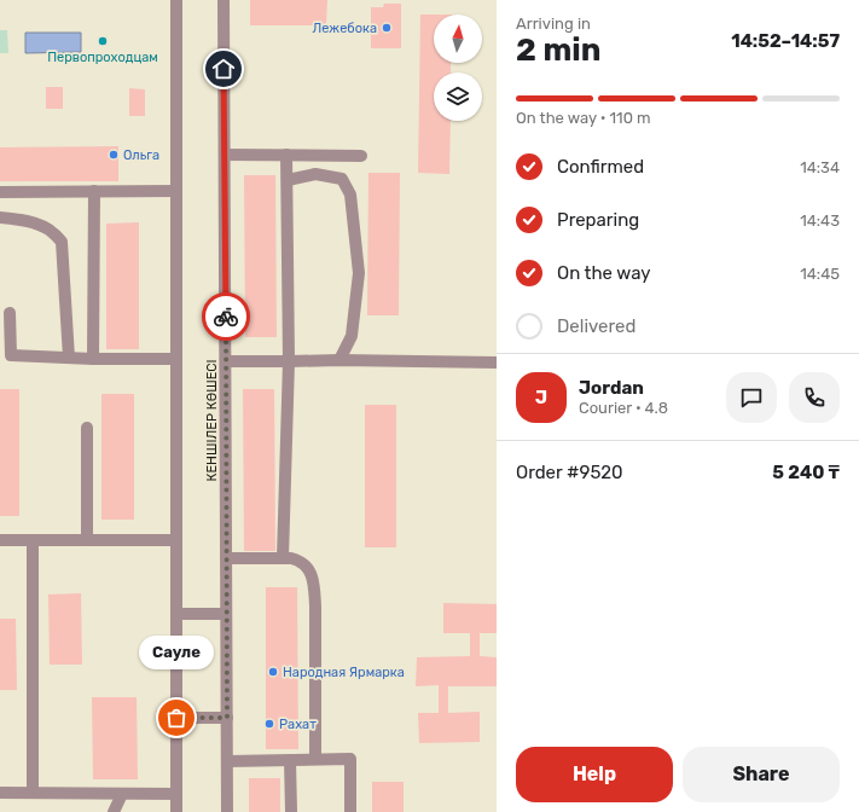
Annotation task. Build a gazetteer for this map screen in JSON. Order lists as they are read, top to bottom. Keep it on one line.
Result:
{"streets":{"street":["КЕНШІЛЕР КӨШЕСІ"]},"places":["Лежебока","Первопроходцам","Ольга","Народная Ярмарка","Сауле","Рахат"],"north":"top","page":{"heading":["2 min","Arriving in","14:52–14:57"],"panel":["Jordan","Courier · 4.8","Order #9520","5 240 ₸"],"bar":"On the way · 110 m","list":[["Confirmed","14:34"],["Preparing","14:43"],["On the way","14:45"],"Delivered"],"round":"J","bubble":"Сауле","buttons":["Help","Share"]}}
